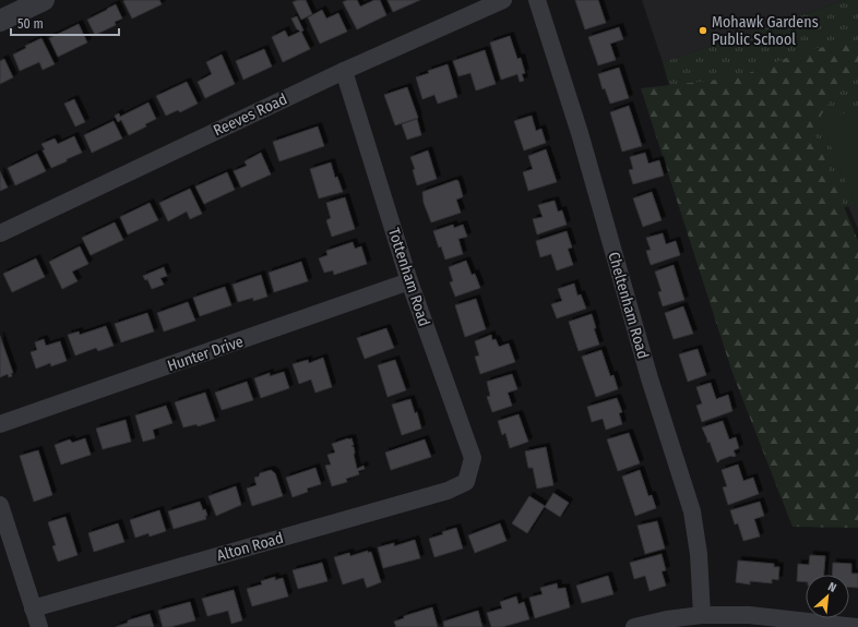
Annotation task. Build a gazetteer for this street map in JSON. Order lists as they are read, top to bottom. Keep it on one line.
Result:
{"streets":{"street":["Reeves Road","Tottenham Road","Cheltenham Road","Hunter Drive","Alton Road"]},"crossings":[["Reeves Road","Tottenham Road"],["Tottenham Road","Hunter Drive"],["Tottenham Road","Alton Road"]],"places":["Mohawk Gardens Public School"],"scale_bar":"50 m","north":"top right"}
